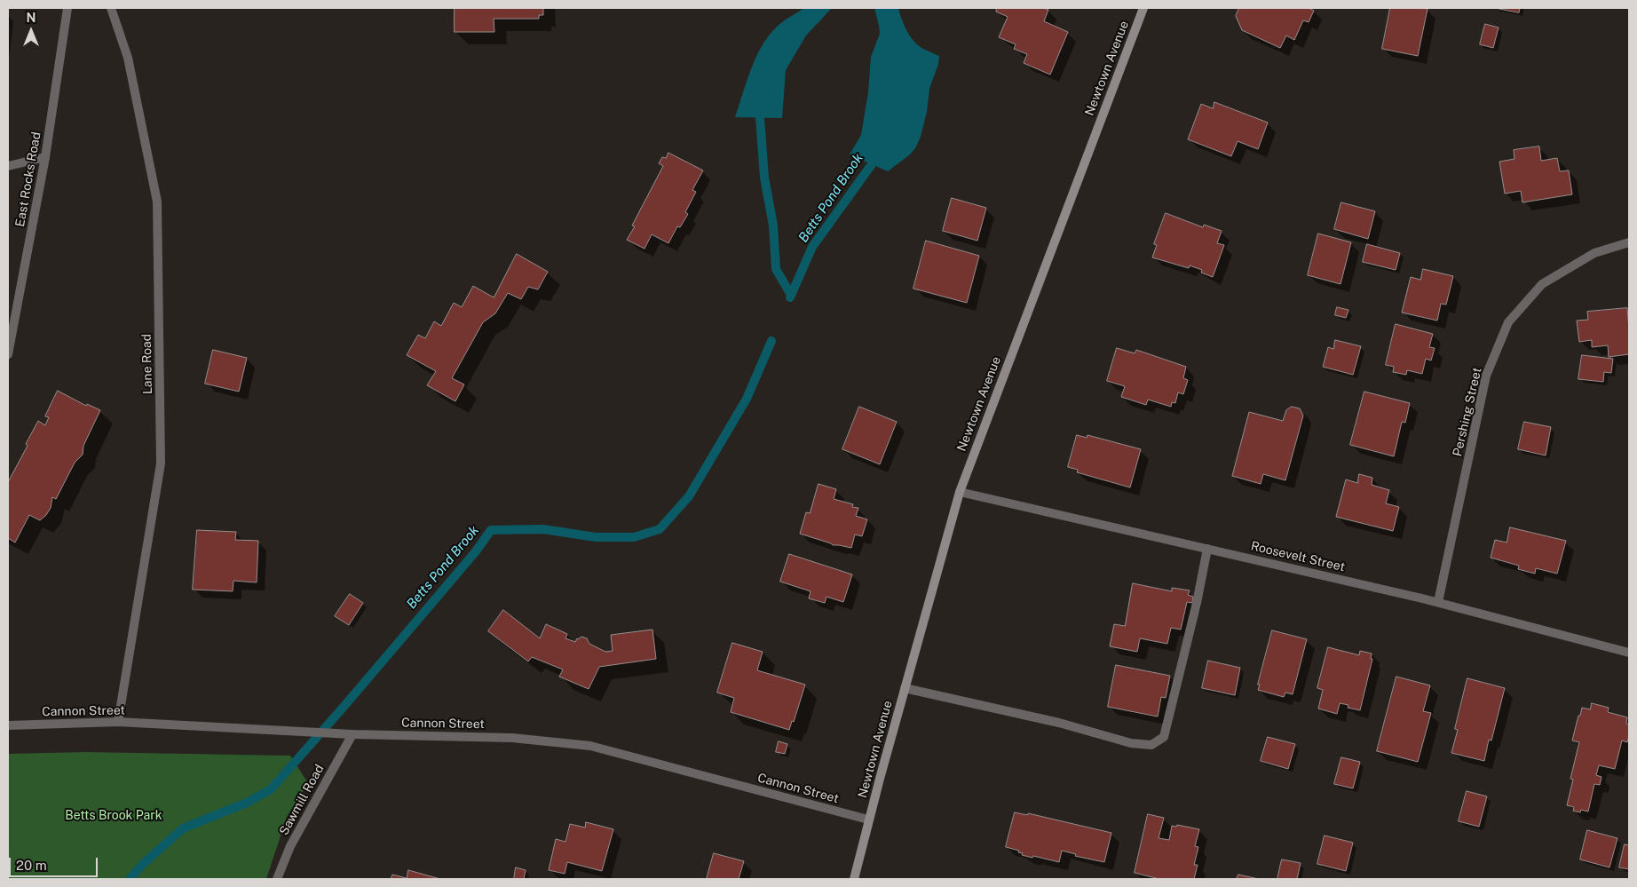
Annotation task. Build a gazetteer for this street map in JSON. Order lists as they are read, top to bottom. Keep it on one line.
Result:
{"streets":{"main road":["Newtown Avenue"],"street":["East Rocks Road","Lane Road","Pershing Street","Roosevelt Street","Cannon Street","Sawmill Road"]},"crossings":[["Newtown Avenue","Roosevelt Street"],["Newtown Avenue","Cannon Street"],["Lane Road","Cannon Street"],["Pershing Street","Roosevelt Street"],["Cannon Street","Sawmill Road"]],"water":["Betts Pond Brook"],"parks":["Betts Brook Park"],"scale_bar":"20 m","north":"top"}
